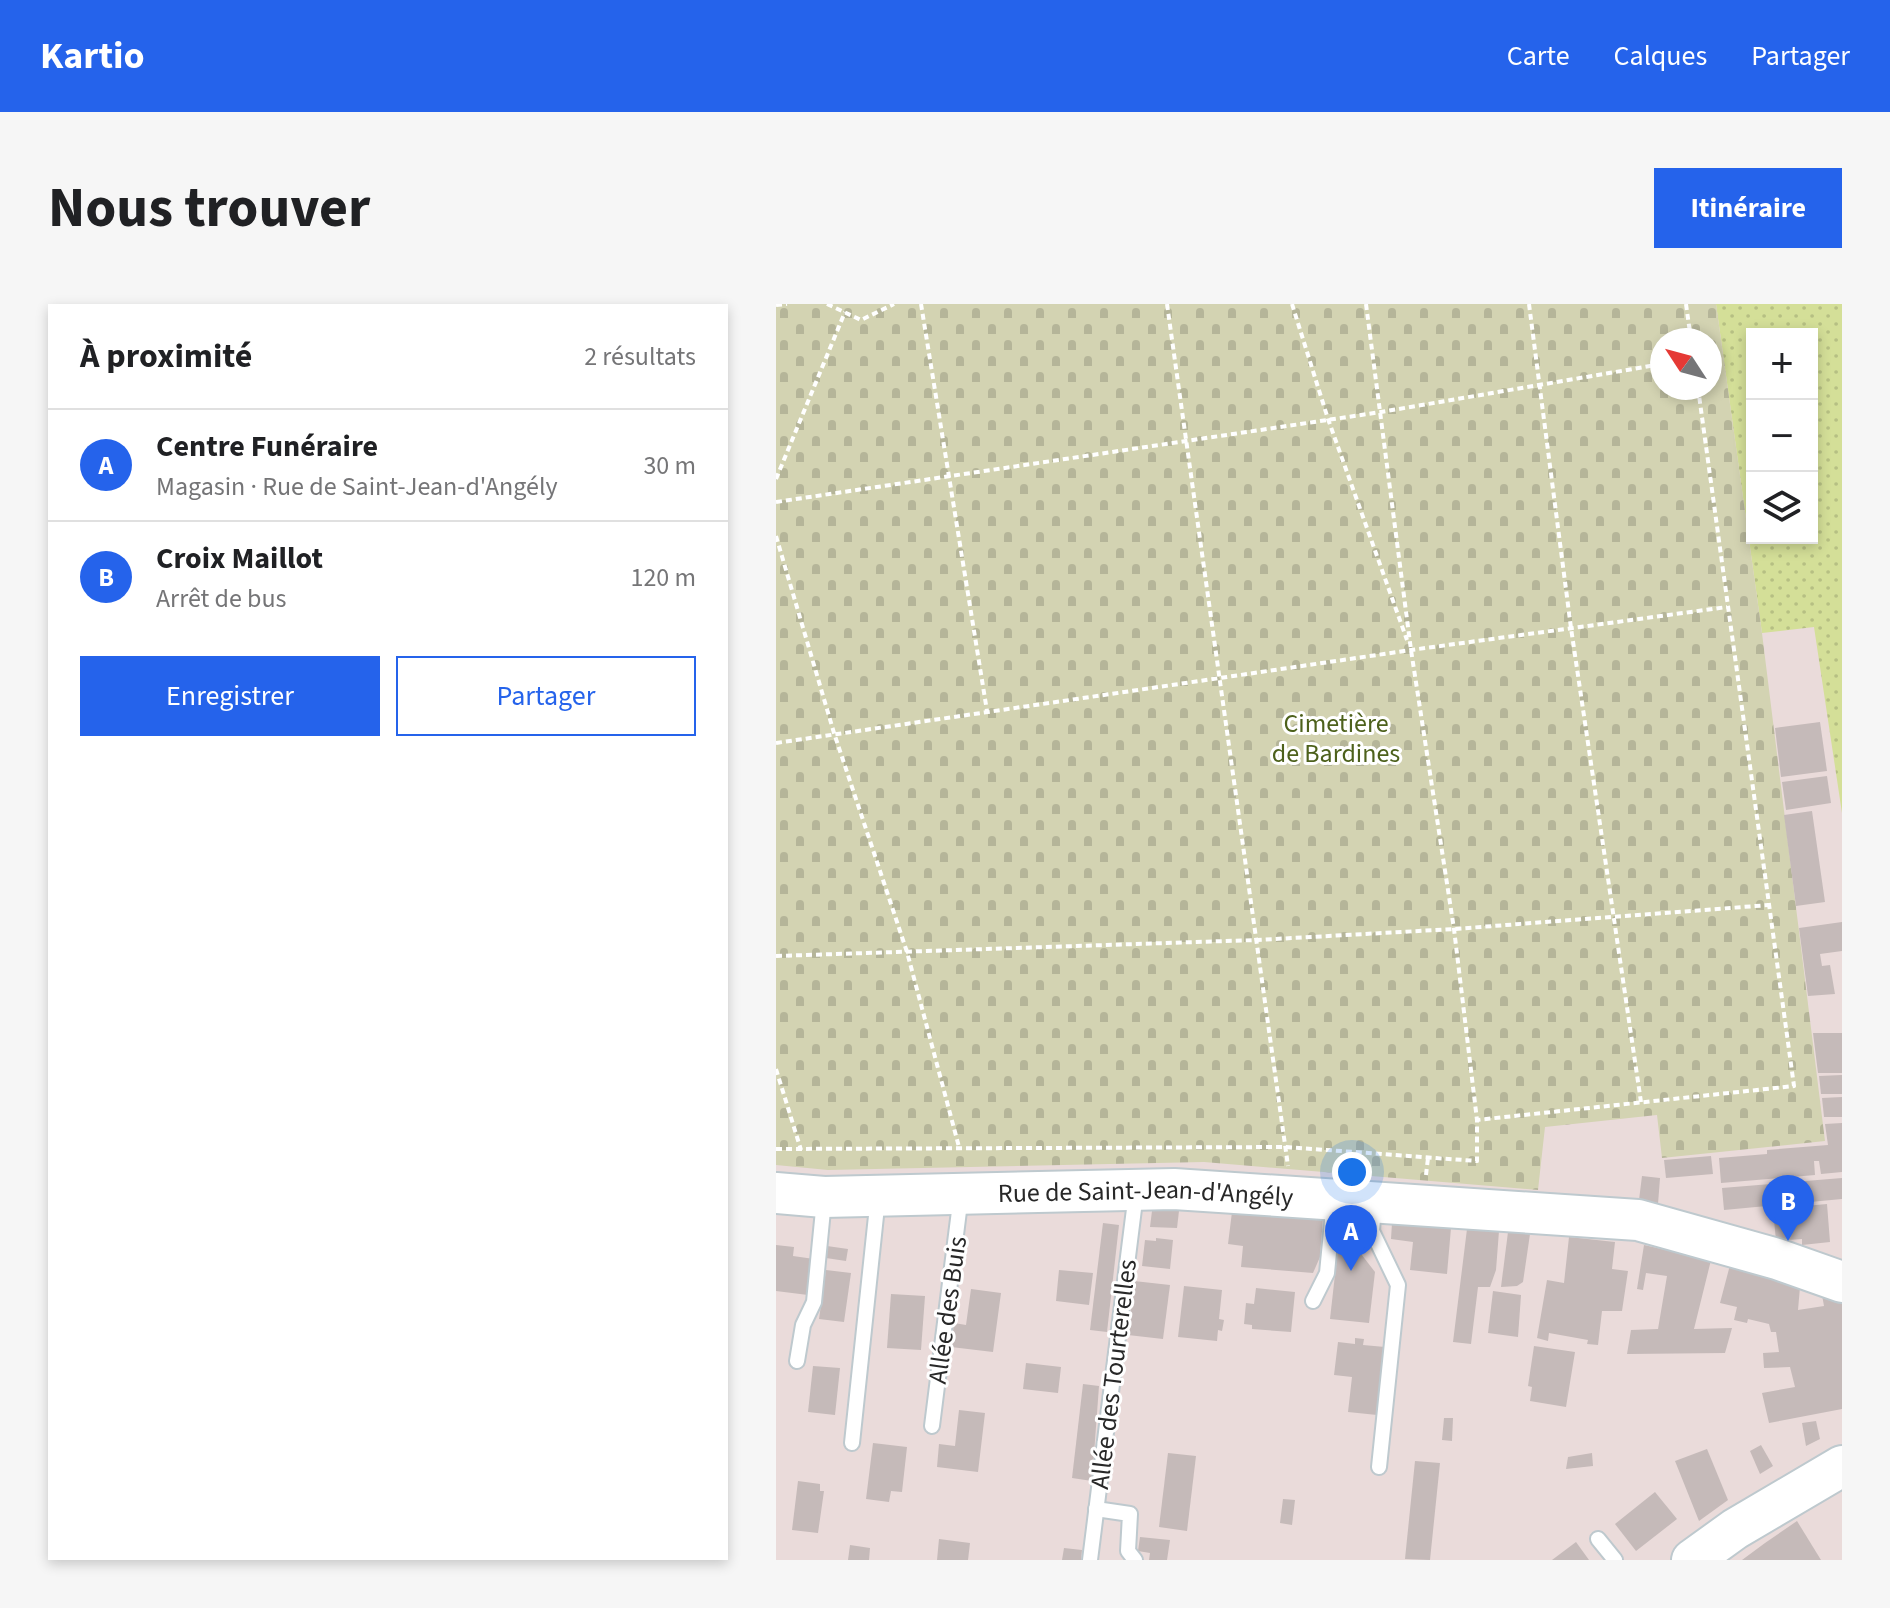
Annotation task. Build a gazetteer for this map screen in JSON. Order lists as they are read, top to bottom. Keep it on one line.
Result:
{"streets":{"main road":["Rue de Saint-Jean-d'Angély"],"lane":["Allée des Buis","Allée des Tourterelles"]},"crossings":[["Rue de Saint-Jean-d'Angély","Allée des Buis"],["Rue de Saint-Jean-d'Angély","Allée des Tourterelles"]],"parks":["Cimetière de Bardines"],"north":"top left","page":{"header":"Kartio","nav":["Carte","Calques","Partager"],"buttons":["Itinéraire",["Enregistrer","Partager"]],"title":"Nous trouver","heading":["À proximité","2 résultats"],"map_buttons":["+","−"],"list":[{"mark":"A","name":"Centre Funéraire","note":"Magasin · Rue de Saint-Jean-d'Angély","value":"30 m"},{"mark":"B","name":"Croix Maillot","note":"Arrêt de bus","value":"120 m"}],"pins":["B","A"]}}
